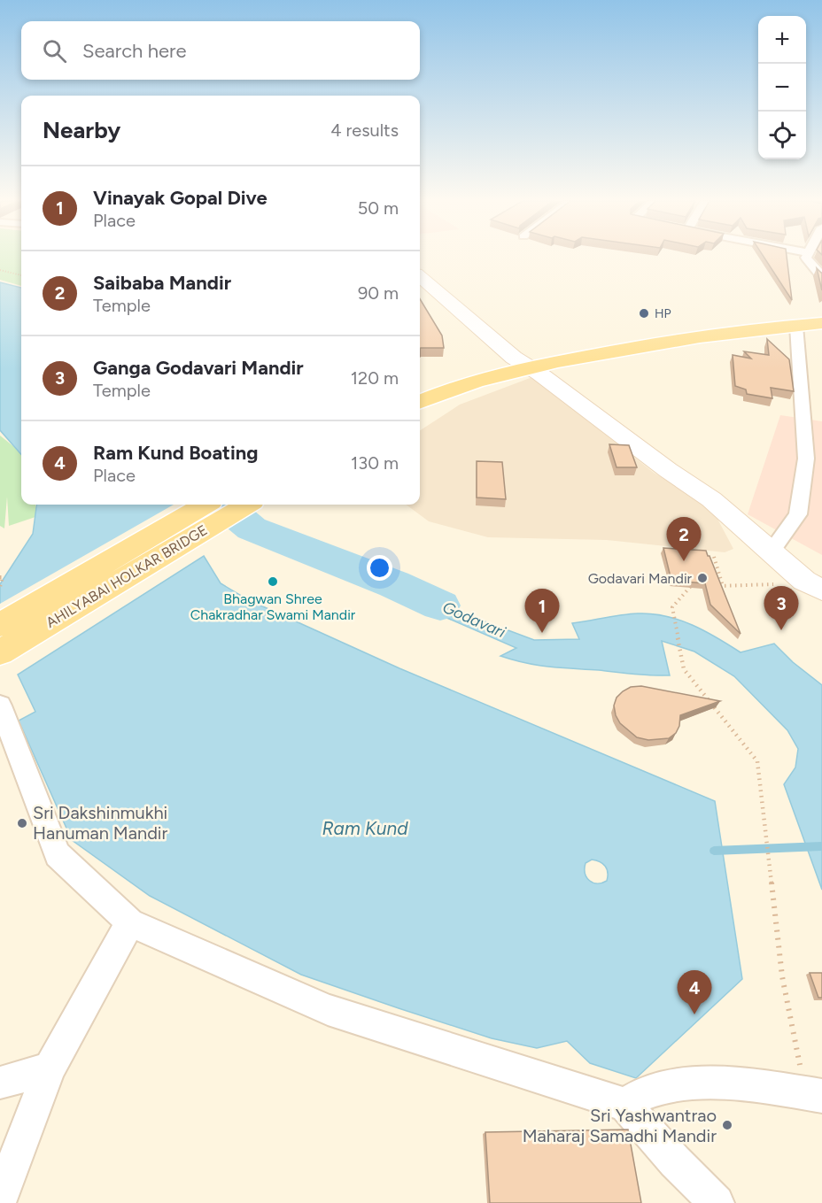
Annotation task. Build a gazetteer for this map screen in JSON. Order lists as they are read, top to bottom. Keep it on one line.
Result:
{"streets":{"main road":["AHILYABAI HOLKAR BRIDGE"]},"water":["Godavari","Ram Kund"],"places":["HP","Godavari Mandir","Bhagwan Shree Chakradhar Swami Mandir","Sri Dakshinmukhi Hanuman Mandir","Sri Yashwantrao Maharaj Samadhi Mandir"],"page":{"map_buttons":["+","−"],"search":"Search here","heading":["Nearby","4 results"],"list":[{"mark":"1","name":"Vinayak Gopal Dive","note":"Place","value":"50 m"},{"mark":"2","name":"Saibaba Mandir","note":"Temple","value":"90 m"},{"mark":"3","name":"Ganga Godavari Mandir","note":"Temple","value":"120 m"},{"mark":"4","name":"Ram Kund Boating","note":"Place","value":"130 m"}],"pins":["2","3","1","4"]}}
